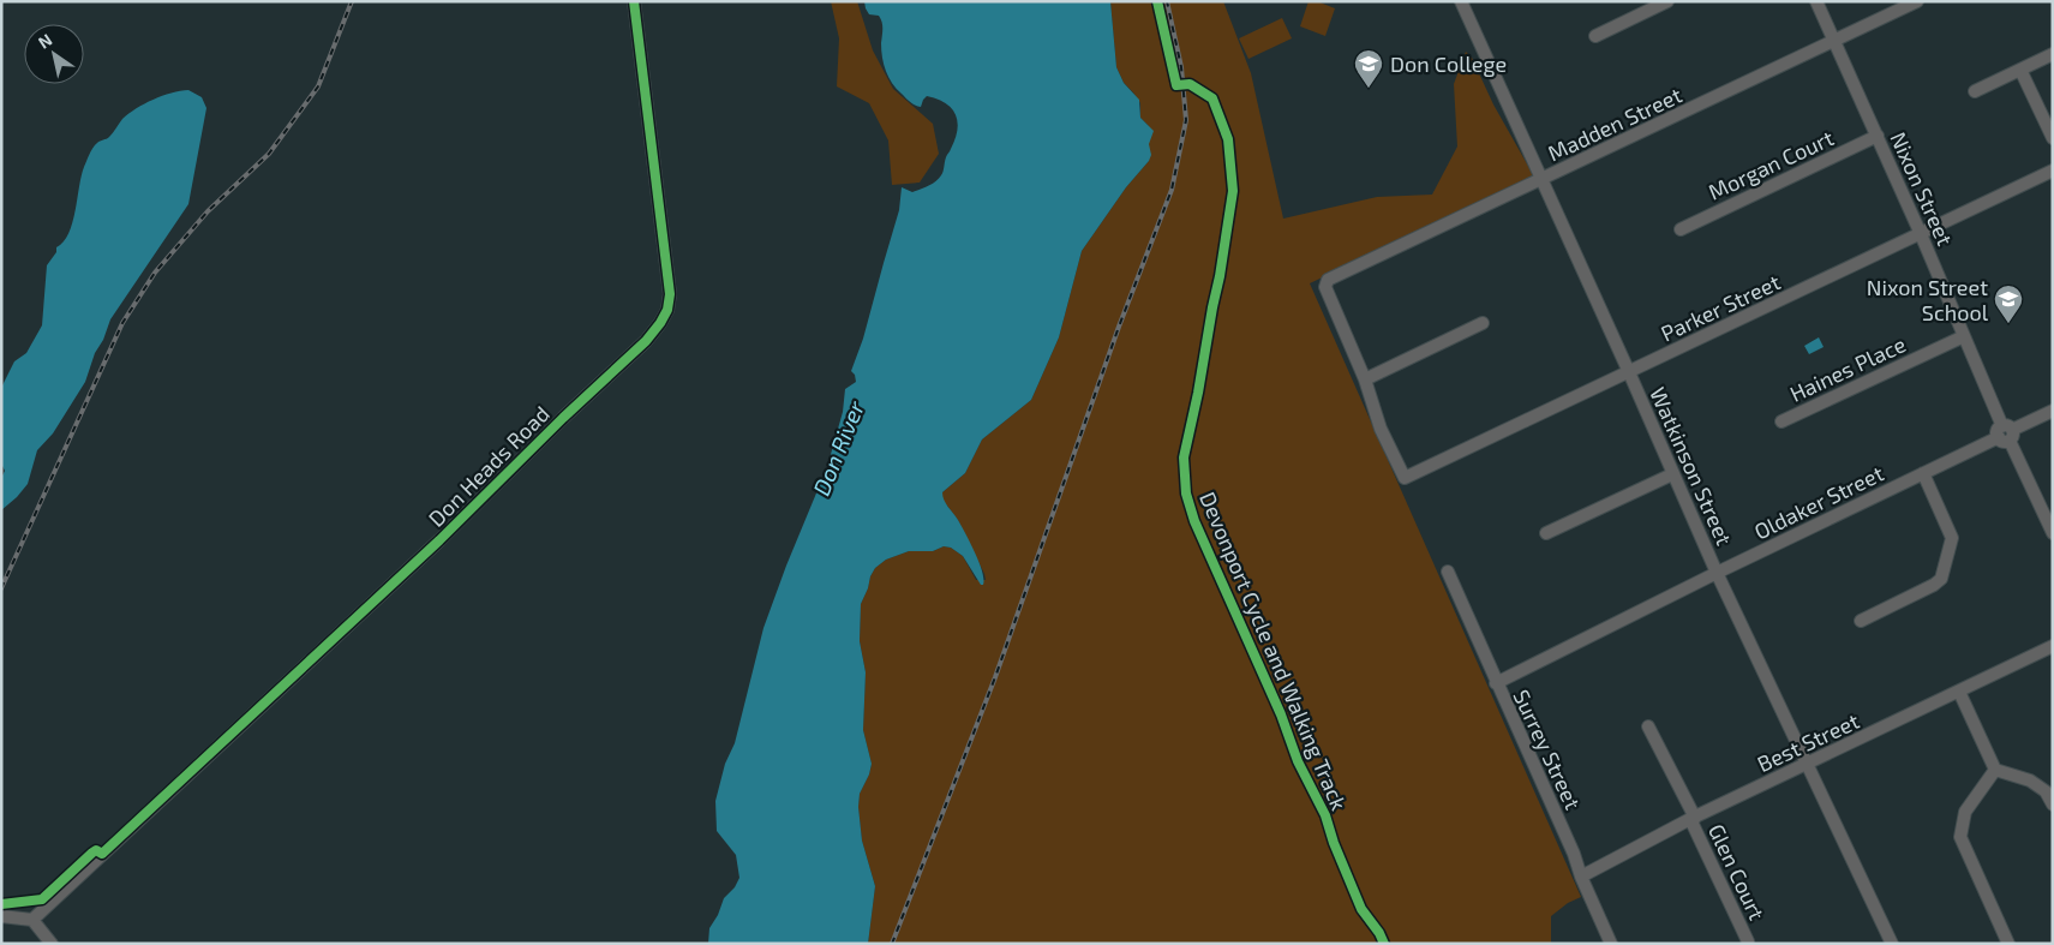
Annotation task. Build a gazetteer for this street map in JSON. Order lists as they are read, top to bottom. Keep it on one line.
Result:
{"streets":{"street":["Madden Street","Morgan Court","Nixon Street","Parker Street","Haines Place","Don Heads Road","Watkinson Street","Oldaker Street","Best Street","Surrey Street","Glen Court"],"cycle path":["Devonport Cycle and Walking Track"]},"crossings":[["Madden Street","Nixon Street"],["Madden Street","Parker Street"],["Madden Street","Watkinson Street"],["Morgan Court","Nixon Street"],["Nixon Street","Parker Street"],["Nixon Street","Haines Place"],["Nixon Street","Oldaker Street"],["Parker Street","Watkinson Street"],["Watkinson Street","Oldaker Street"],["Watkinson Street","Best Street"],["Oldaker Street","Surrey Street"],["Best Street","Surrey Street"],["Best Street","Glen Court"]],"water":["Don River"],"places":{"school or university":["Don College","Nixon Street School"]},"north":"top left"}
